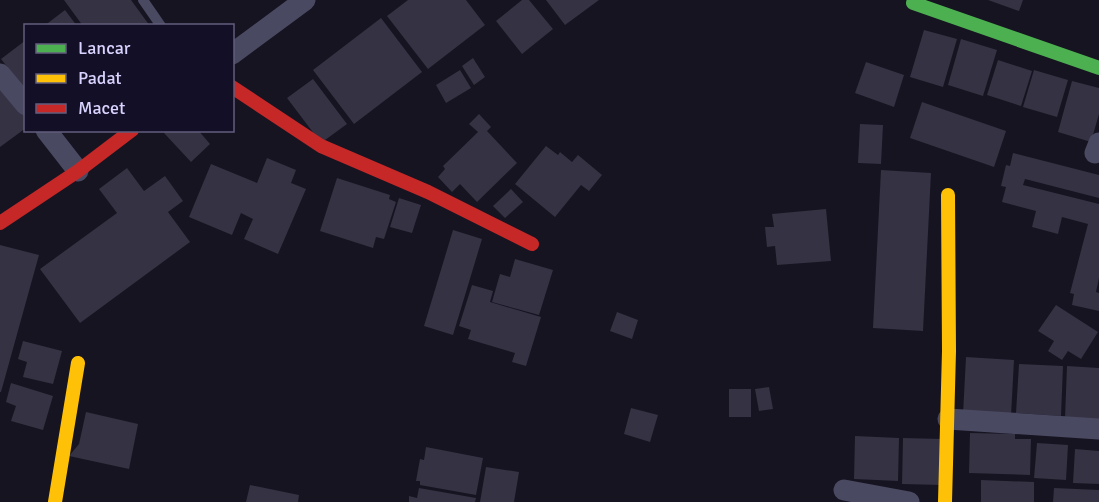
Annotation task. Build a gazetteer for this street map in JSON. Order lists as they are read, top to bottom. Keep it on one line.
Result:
{"legend":["Lancar","Padat","Macet"]}
